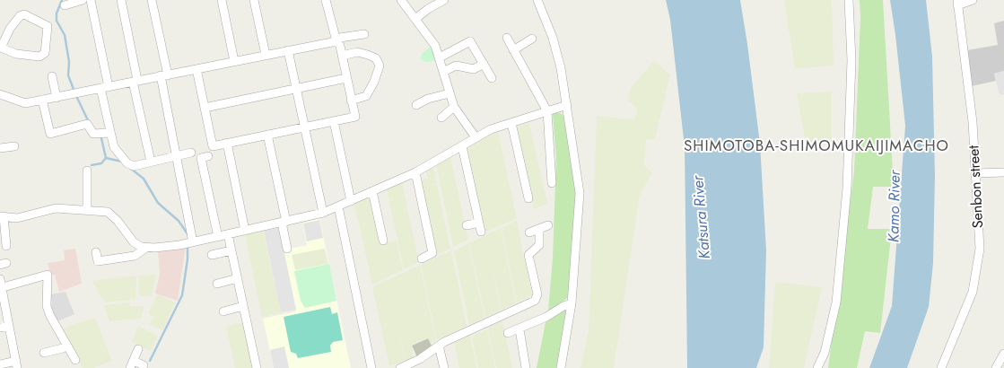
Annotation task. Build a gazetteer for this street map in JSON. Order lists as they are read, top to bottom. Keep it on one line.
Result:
{"streets":{"street":["Senbon street"]},"districts":["SHIMOTOBA-SHIMOMUKAIJIMACHO"],"water":["Kamo River","Katsura River"]}
